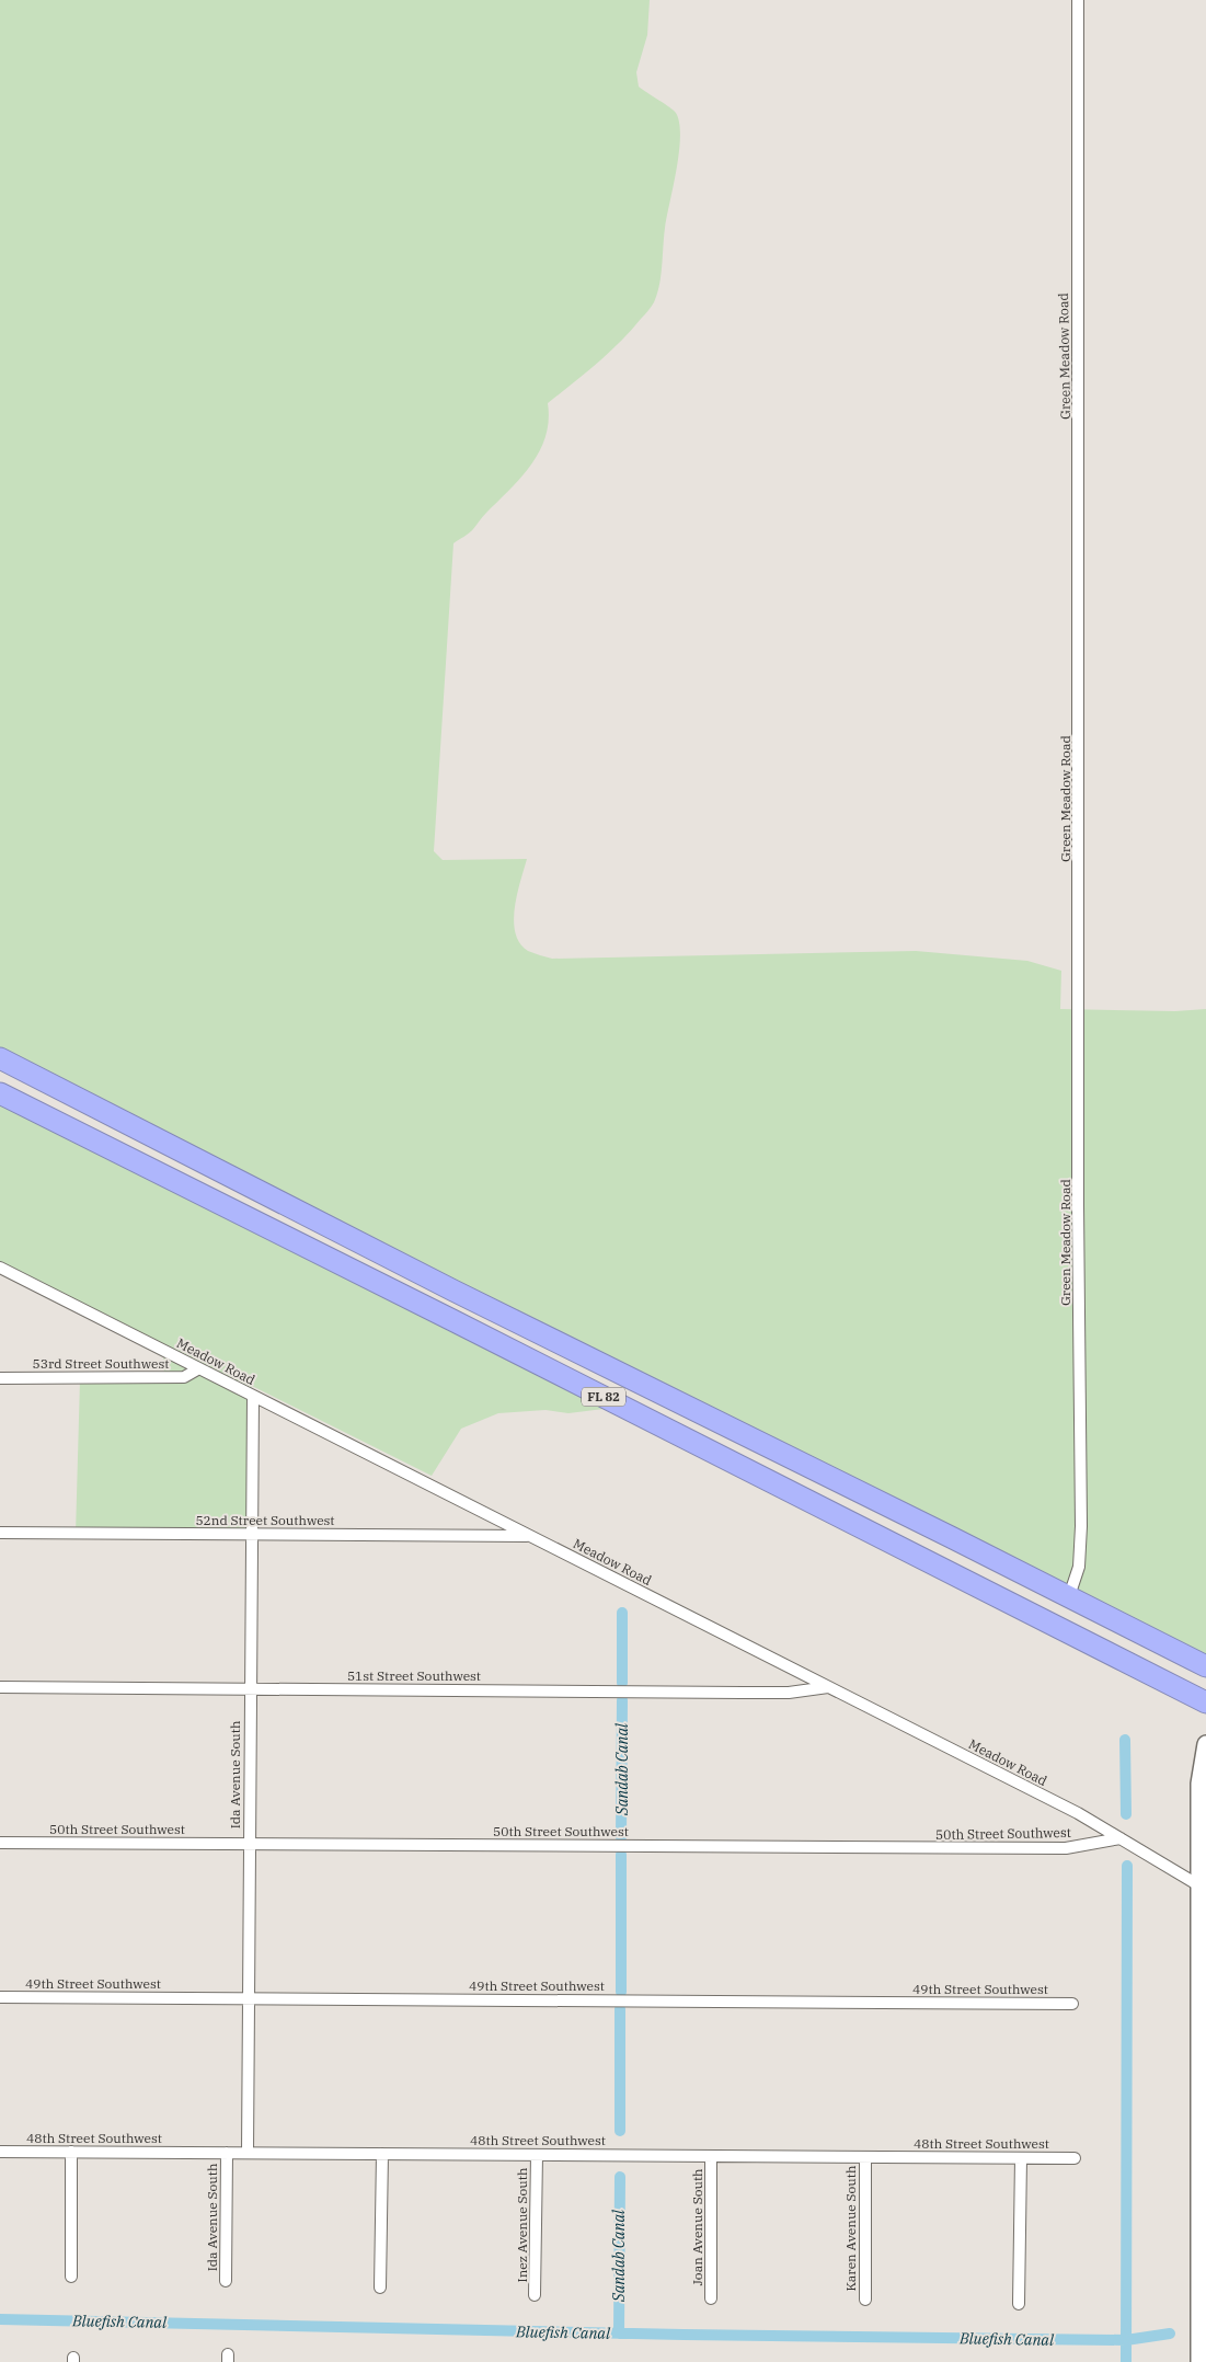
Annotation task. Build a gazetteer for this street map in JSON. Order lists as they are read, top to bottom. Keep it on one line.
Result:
{"streets":{"highway":["FL 82"],"street":["Green Meadow Road","Meadow Road","53rd Street Southwest","52nd Street Southwest","51st Street Southwest","Ida Avenue South","50th Street Southwest","49th Street Southwest","48th Street Southwest","Inez Avenue South","Joan Avenue South","Karen Avenue South"]},"crossings":[["Green Meadow Road","FL 82"],["Meadow Road","53rd Street Southwest"],["Meadow Road","52nd Street Southwest"],["Meadow Road","51st Street Southwest"],["Meadow Road","Ida Avenue South"],["Meadow Road","50th Street Southwest"],["52nd Street Southwest","Ida Avenue South"],["51st Street Southwest","Ida Avenue South"],["Ida Avenue South","50th Street Southwest"],["Ida Avenue South","49th Street Southwest"],["Ida Avenue South","48th Street Southwest"],["48th Street Southwest","Inez Avenue South"],["48th Street Southwest","Joan Avenue South"],["48th Street Southwest","Karen Avenue South"]],"water":["Sandab Canal","Bluefish Canal"]}
